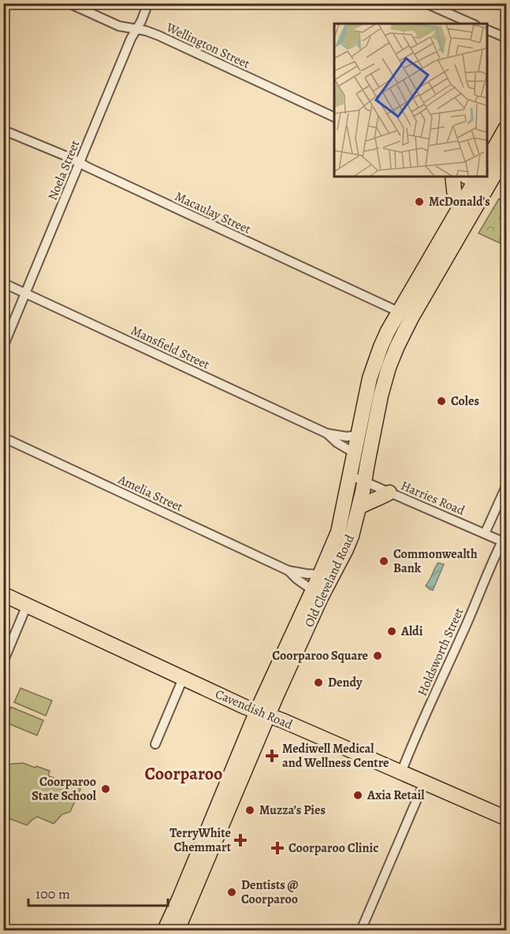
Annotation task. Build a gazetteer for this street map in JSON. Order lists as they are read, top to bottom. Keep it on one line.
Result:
{"streets":{"main road":["Old Cleveland Road","Cavendish Road"],"street":["Wellington Street","Noela Street","Macaulay Street","Mansfield Street","Amelia Street","Harries Road","Holdsworth Street"]},"crossings":[["Wellington Street","Noela Street"],["Noela Street","Macaulay Street"],["Noela Street","Mansfield Street"],["Macaulay Street","Old Cleveland Road"],["Mansfield Street","Old Cleveland Road"],["Amelia Street","Old Cleveland Road"],["Harries Road","Old Cleveland Road"],["Harries Road","Holdsworth Street"],["Old Cleveland Road","Cavendish Road"],["Holdsworth Street","Cavendish Road"]],"districts":["Coorparoo"],"places":{"other":["McDonald's","Coles","Commonwealth Bank","Aldi","Coorparoo Square","Dendy","Coorparoo State School","Axia Retail","Muzza’s Pies","Dentists @ Coorparoo"],"health":["Mediwell Medical and Wellness Centre","TerryWhite Chemmart","Coorparoo Clinic"]},"scale_bar":"100 m"}
